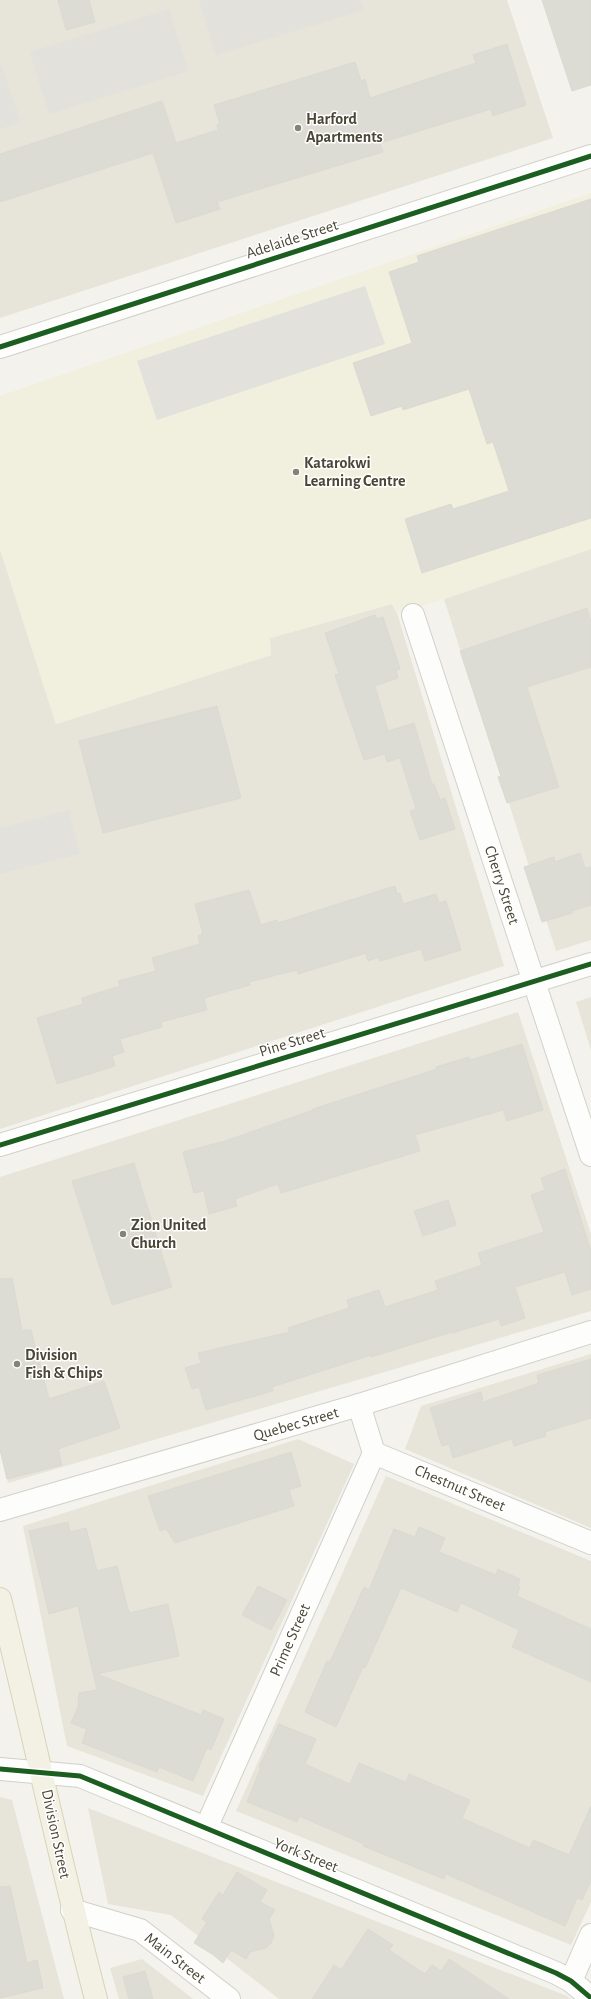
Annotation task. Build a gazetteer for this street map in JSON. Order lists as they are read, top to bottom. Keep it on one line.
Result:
{"streets":{"main road":["Division Street"],"street":["Adelaide Street","Cherry Street","Pine Street","Quebec Street","Chestnut Street","Prime Street","York Street","Main Street"]},"crossings":[["Cherry Street","Pine Street"],["Chestnut Street","Prime Street"],["Prime Street","York Street"],["Division Street","York Street"],["Division Street","Main Street"]],"places":["Harford Apartments","Katarokwi Learning Centre","Zion United Church","Division Fish & Chips"]}
